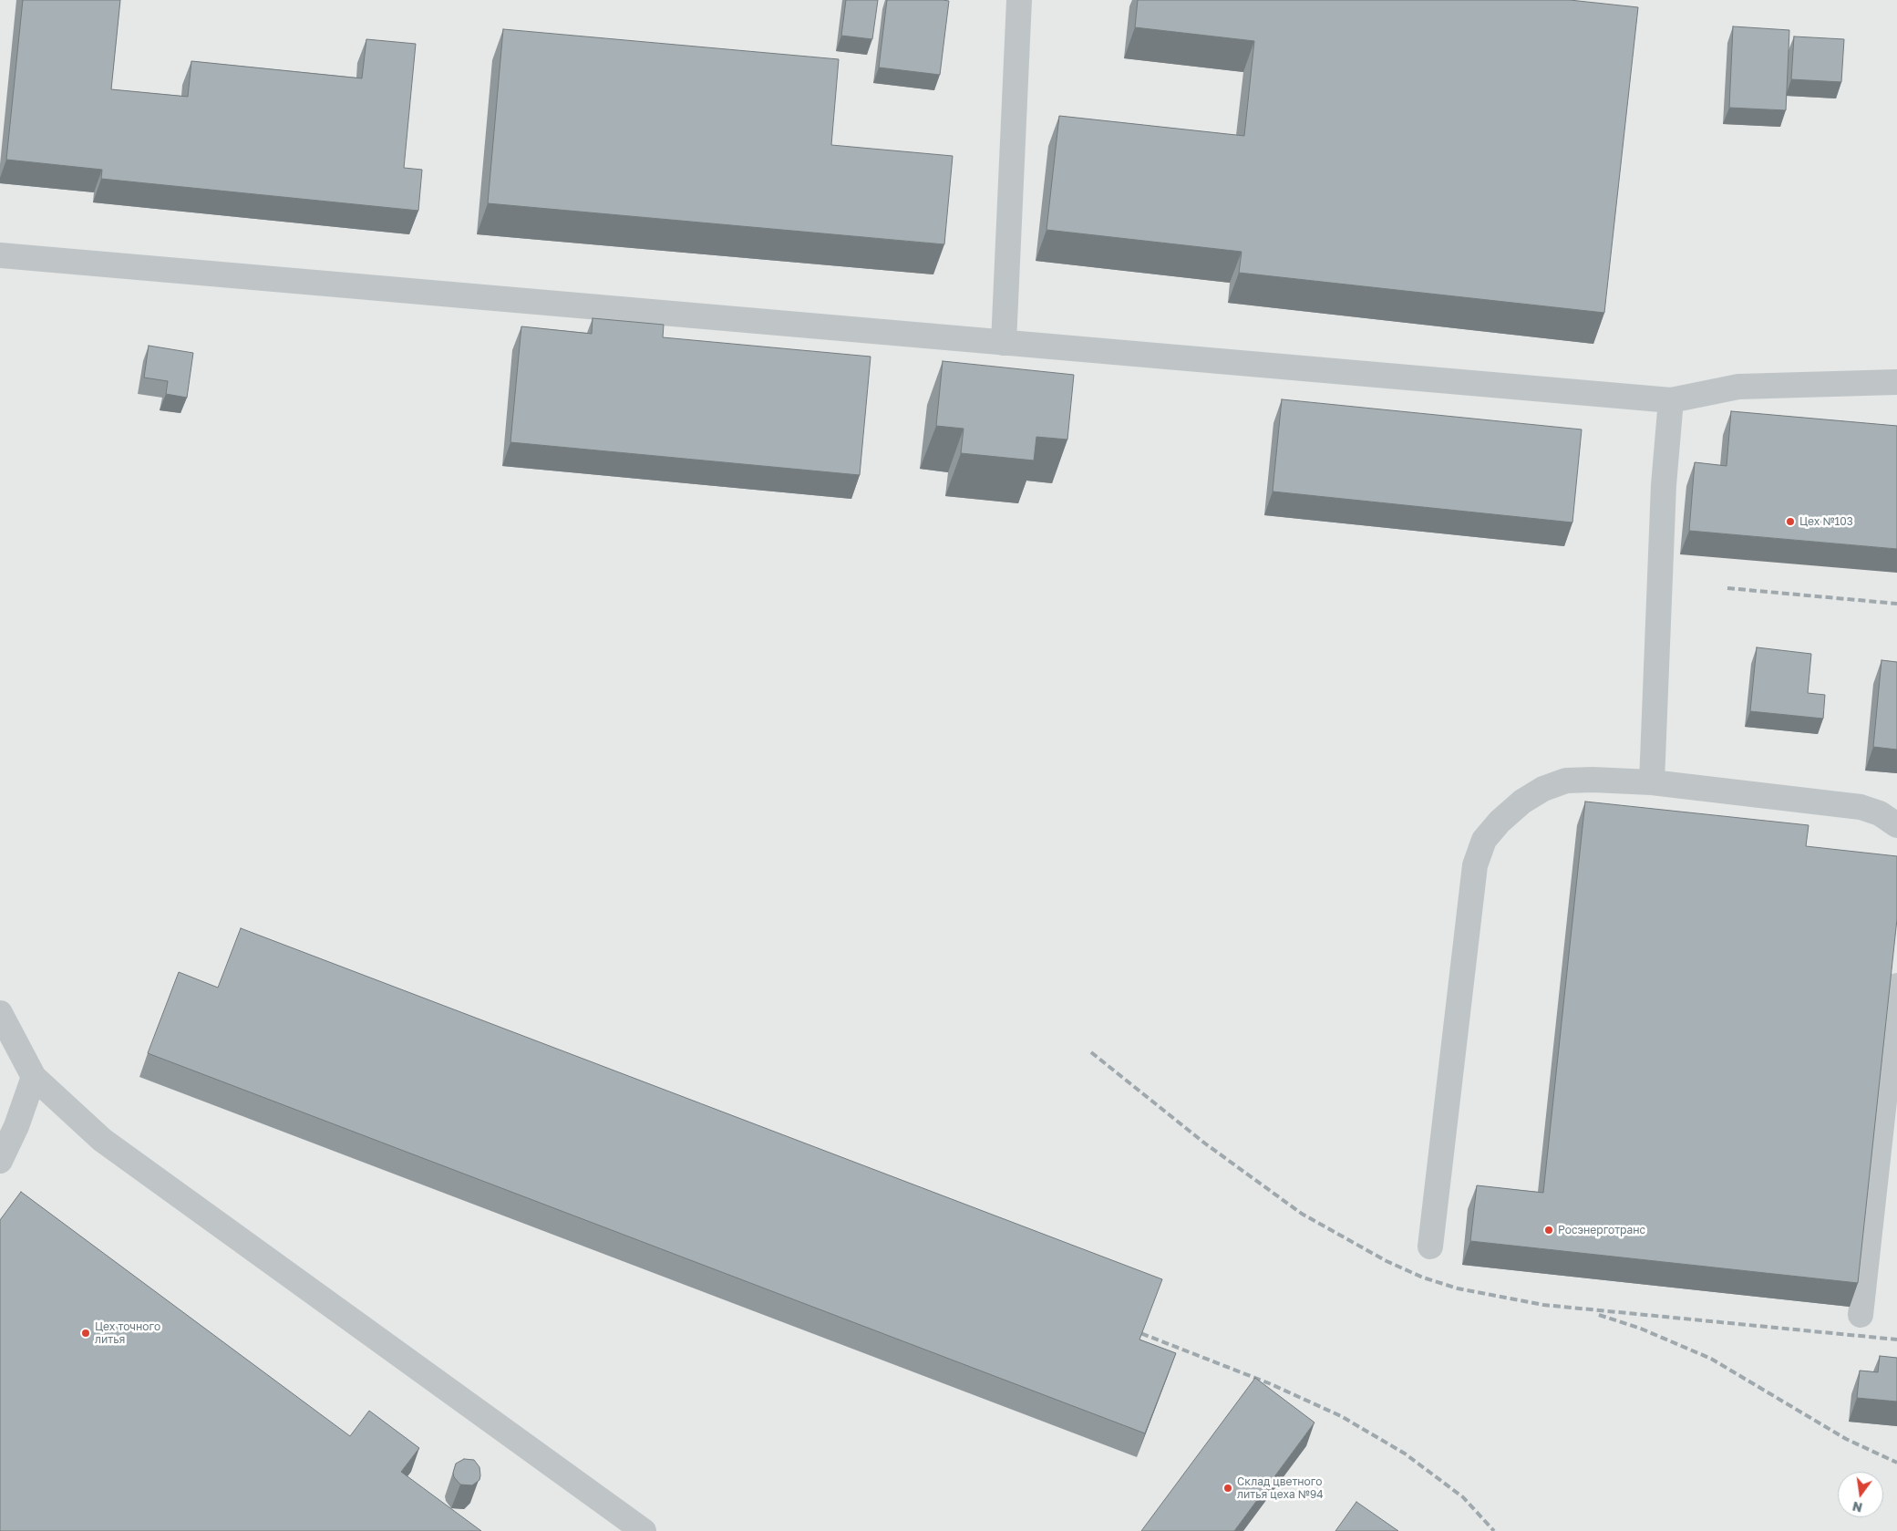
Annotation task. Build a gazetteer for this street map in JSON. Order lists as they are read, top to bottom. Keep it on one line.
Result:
{"places":["Цех №103","Росэнерготранс","Цех точного литья","Склад цветного литья цеха №94"],"north":"bottom"}
